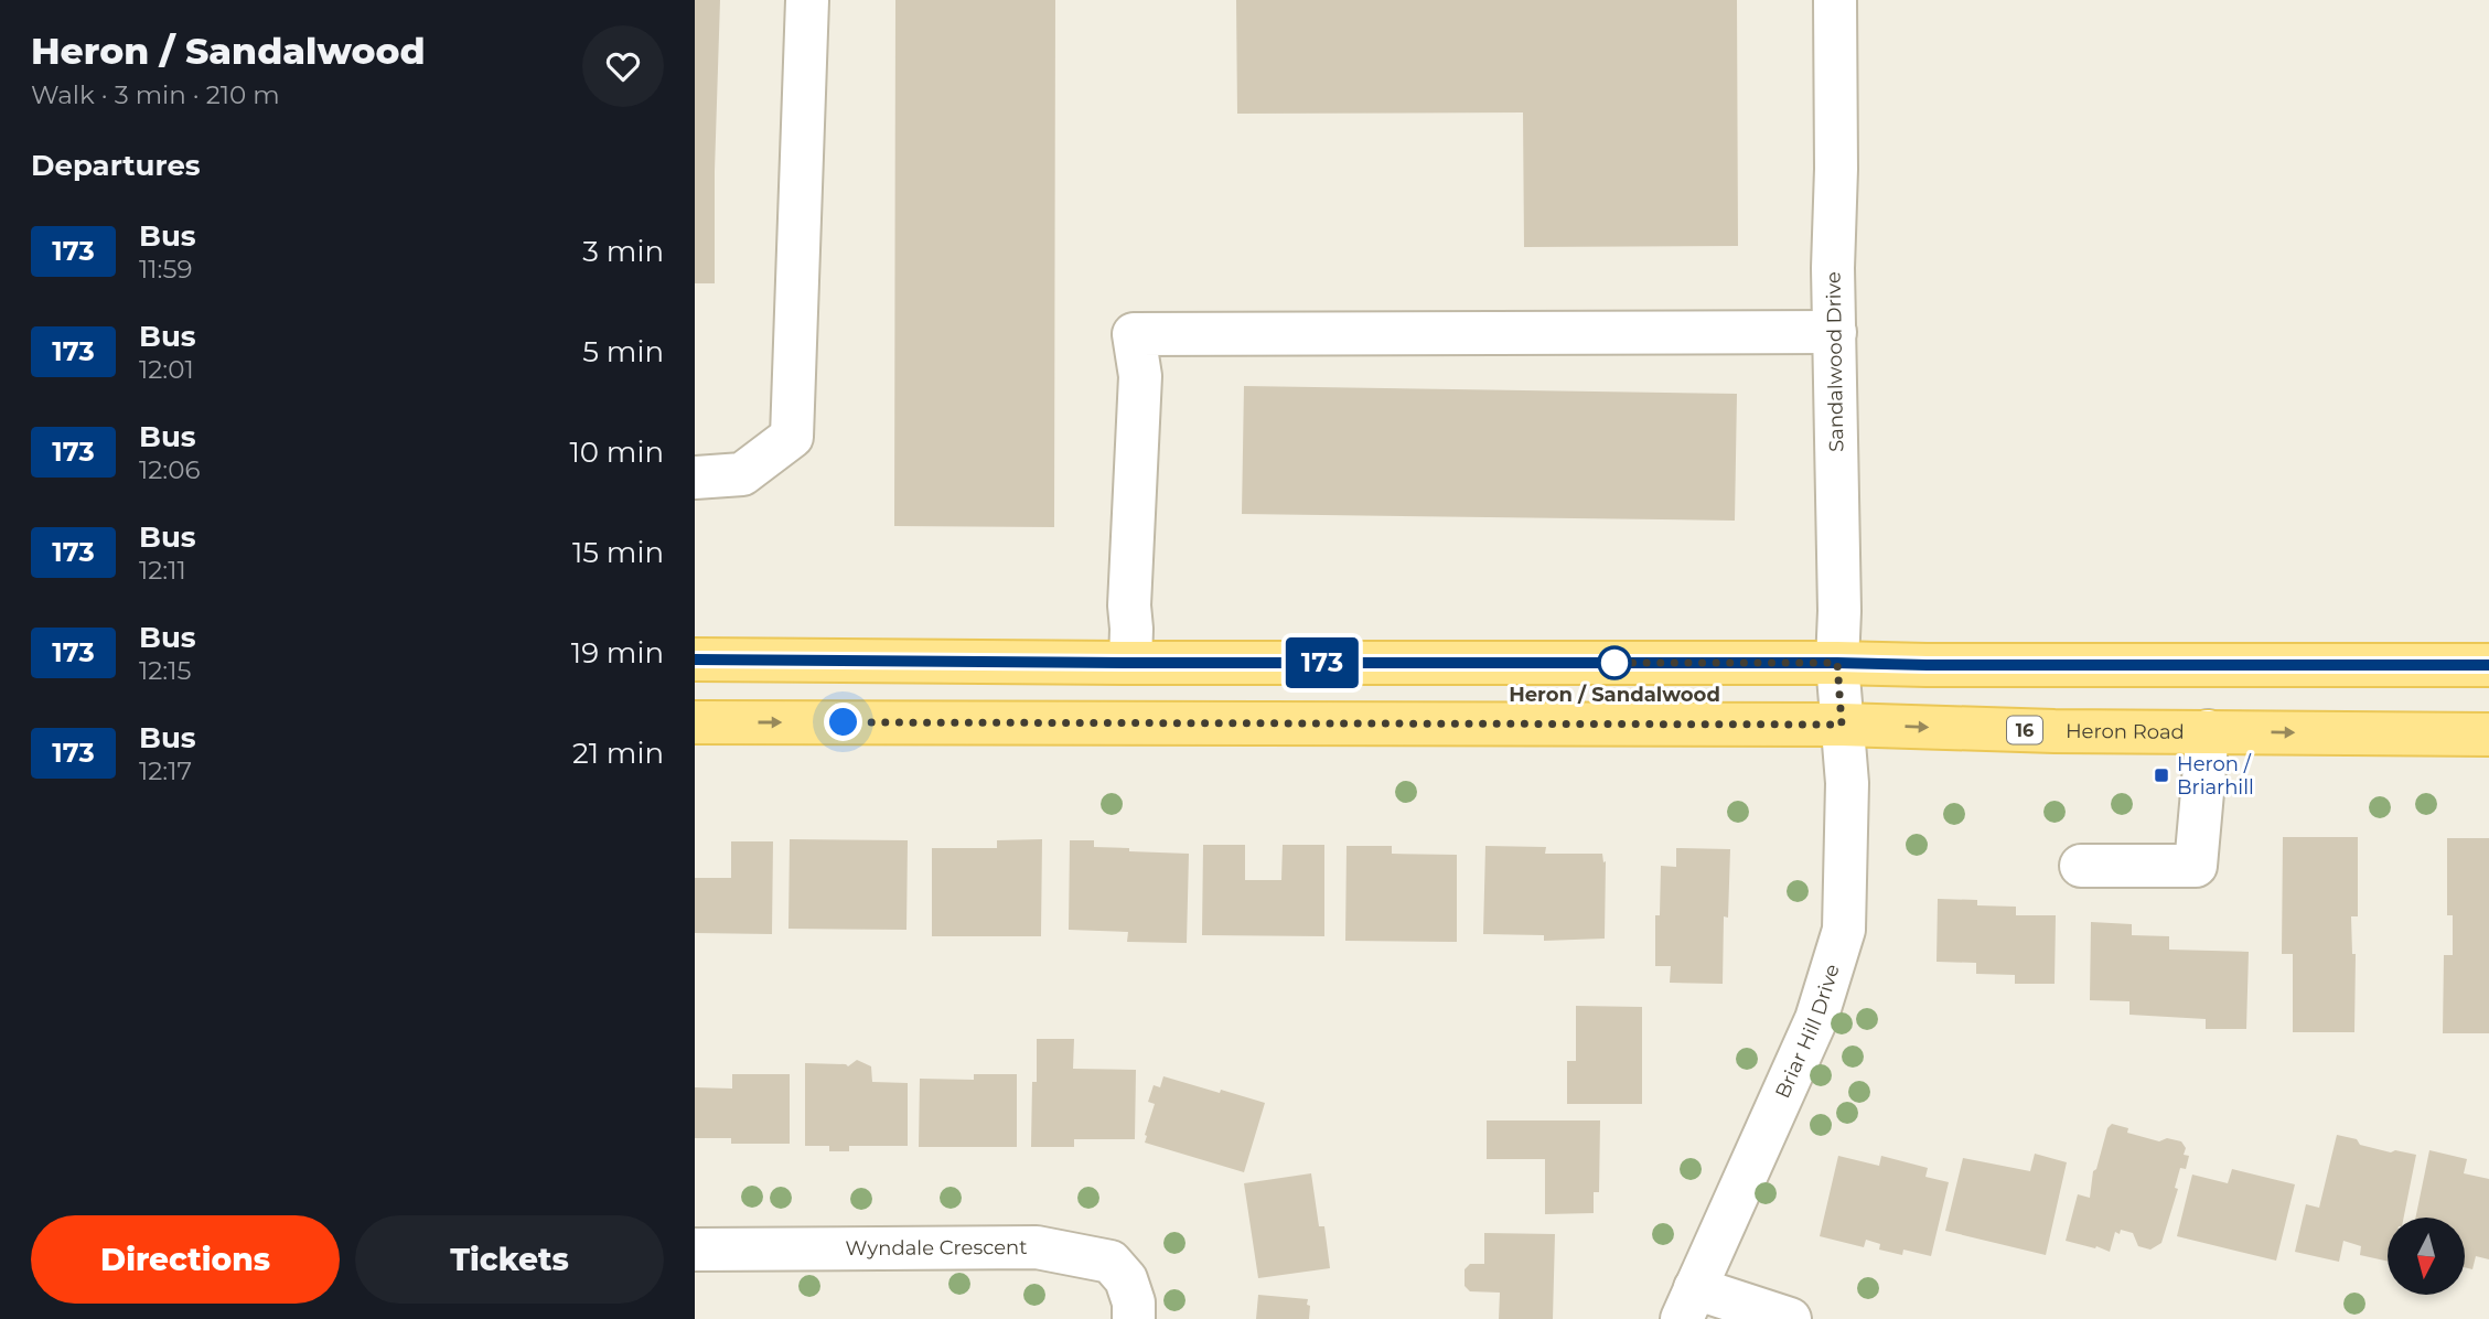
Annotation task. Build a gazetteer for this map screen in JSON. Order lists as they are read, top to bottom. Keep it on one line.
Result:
{"streets":{"main road":["16","Heron Road"],"street":["Sandalwood Drive","Briar Hill Drive","Wyndale Crescent"]},"crossings":[["Sandalwood Drive","Heron Road"],["Sandalwood Drive","Briar Hill Drive"],["Heron Road","Briar Hill Drive"]],"places":{"other":["Heron / Sandalwood"],"transit":["Heron / Briarhill"]},"lines":["bus line 173"],"north":"bottom","page":{"heading":[["Heron / Sandalwood","Walk · 3 min · 210 m"],"Departures"],"on_map":"173","list":[{"mark":"173","name":"Bus","note":"11:59","value":"3 min"},{"mark":"173","name":"Bus","note":"12:01","value":"5 min"},{"mark":"173","name":"Bus","note":"12:06","value":"10 min"},{"mark":"173","name":"Bus","note":"12:11","value":"15 min"},{"mark":"173","name":"Bus","note":"12:15","value":"19 min"},{"mark":"173","name":"Bus","note":"12:17","value":"21 min"}],"buttons":["Directions","Tickets"]}}
